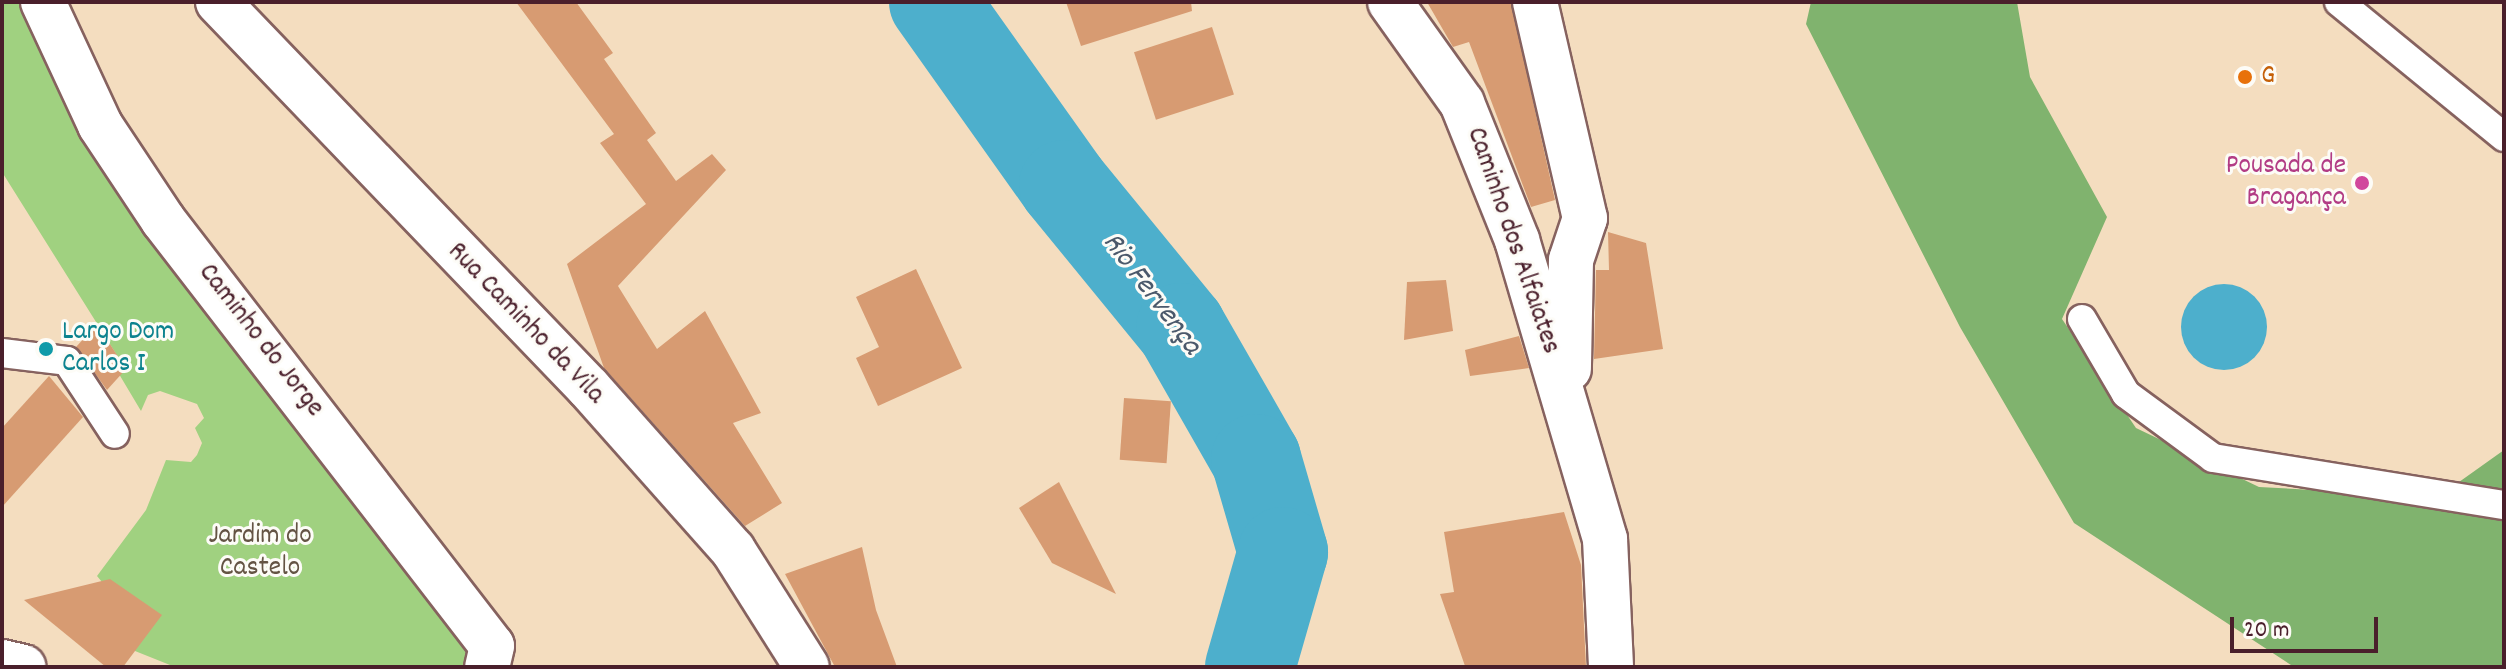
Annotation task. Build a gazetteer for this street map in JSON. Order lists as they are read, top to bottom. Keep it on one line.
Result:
{"streets":{"street":["Caminho dos Alfaiates","Rua Caminho da Vila","Caminho do Jorge"]},"water":["Rio Fervença"],"parks":["Jardim do Castelo"],"places":["G","Pousada de Bragança","Largo Dom Carlos I"],"scale_bar":"20 m"}
